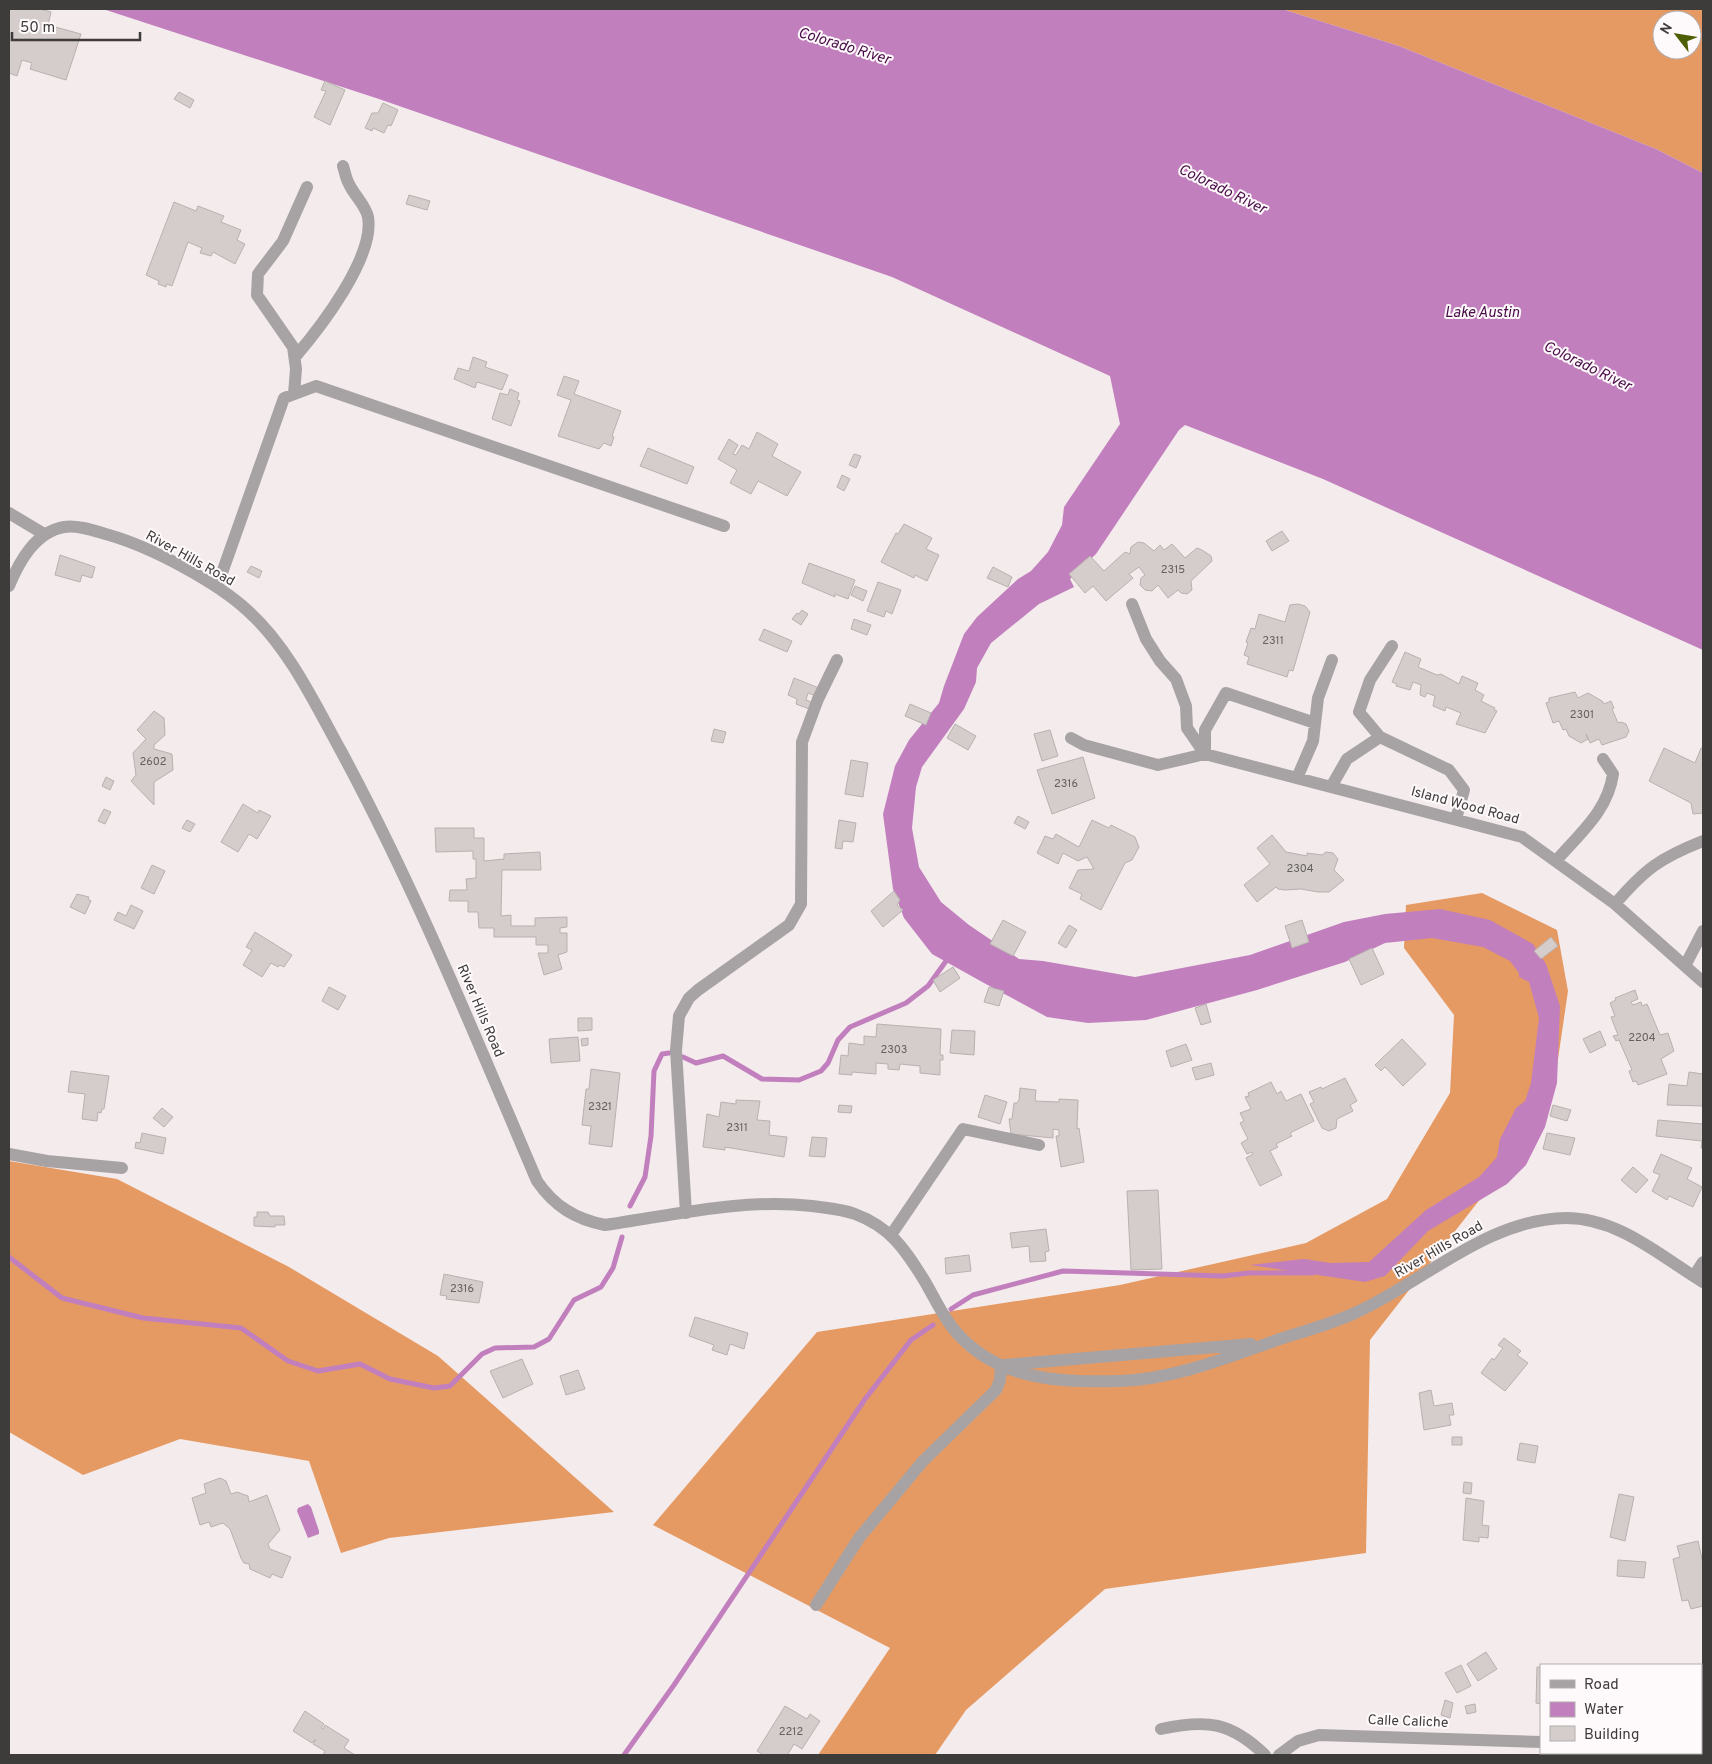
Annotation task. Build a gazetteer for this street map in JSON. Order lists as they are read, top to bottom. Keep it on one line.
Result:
{"streets":{"street":["River Hills Road","Island Wood Road","Calle Caliche"]},"water":["Colorado River","Lake Austin"],"house_numbers":["2315","2311","2301","2602","2316","2304","2204","2303","2321","2311","2316","2212"],"legend":["Road","Water","Building"],"scale_bar":"50 m","north":"top left"}
